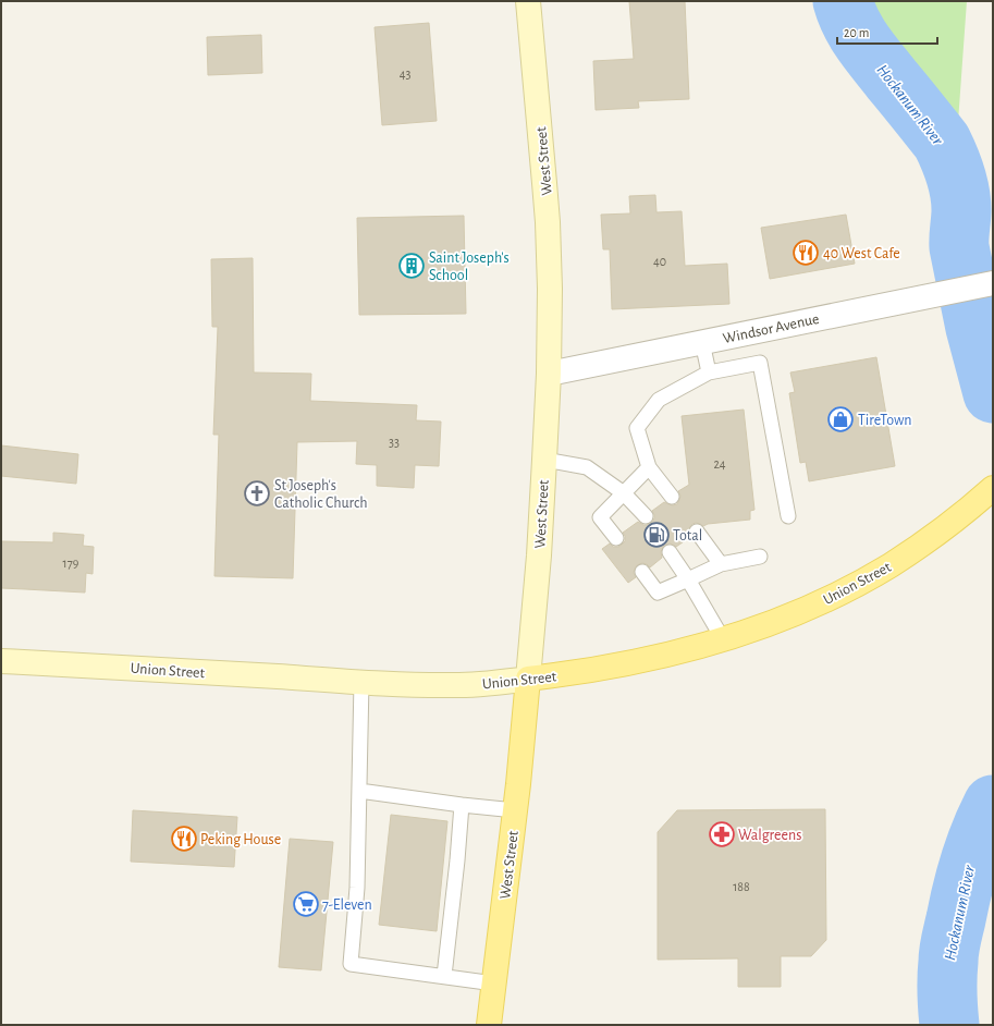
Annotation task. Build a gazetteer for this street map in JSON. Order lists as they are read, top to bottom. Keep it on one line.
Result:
{"streets":{"main road":["West Street","Union Street"],"street":["Windsor Avenue"]},"crossings":[["West Street","Windsor Avenue"],["West Street","Union Street"]],"water":["Hockanum River"],"places":{"restaurant":["40 West Cafe","Peking House"],"building":["Saint Joseph's School"],"shop":["TireTown"],"church":["St Joseph's Catholic Church"],"fuel station":["Total"],"pharmacy":["Walgreens"],"supermarket":["7-Eleven"]},"house_numbers":["43","40","33","24","179","188"],"scale_bar":"20 m"}
